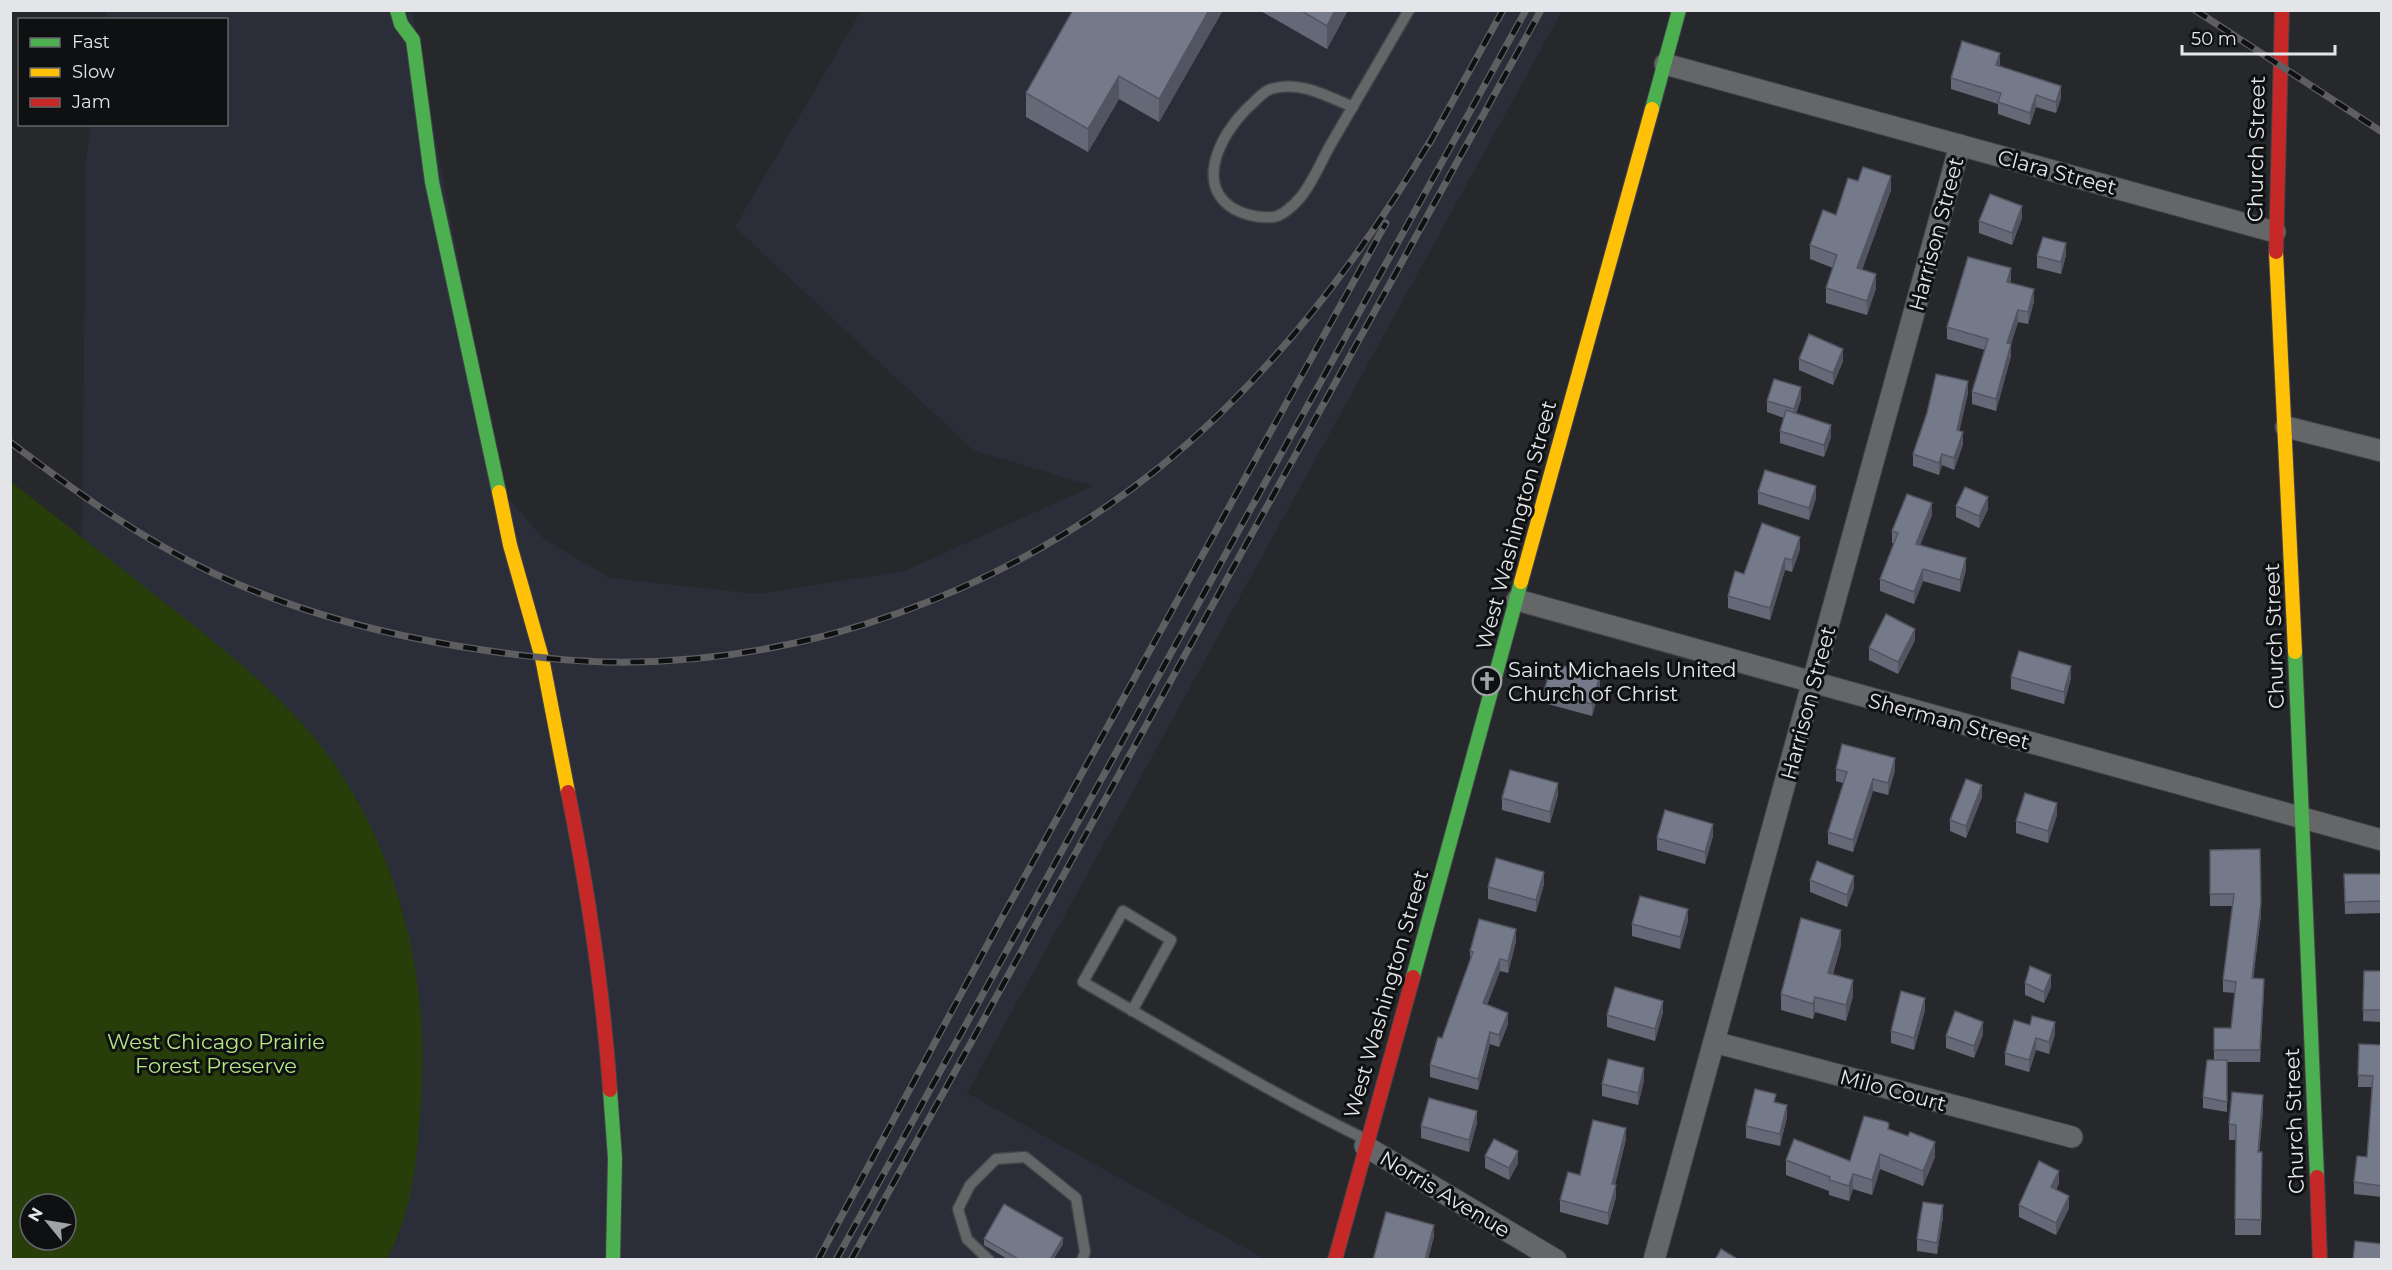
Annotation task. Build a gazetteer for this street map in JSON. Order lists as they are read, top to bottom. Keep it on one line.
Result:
{"streets":{"street":["Church Street","Clara Street","Harrison Street","West Washington Street","Sherman Street","Milo Court","Norris Avenue"]},"crossings":[["Church Street","Clara Street"],["Church Street","Sherman Street"],["Clara Street","Harrison Street"],["Clara Street","West Washington Street"],["Harrison Street","Sherman Street"],["Harrison Street","Milo Court"],["West Washington Street","Sherman Street"],["West Washington Street","Norris Avenue"]],"parks":["West Chicago Prairie Forest Preserve"],"places":{"church":["Saint Michaels United Church of Christ"]},"legend":["Fast","Slow","Jam"],"scale_bar":"50 m","north":"top left"}
